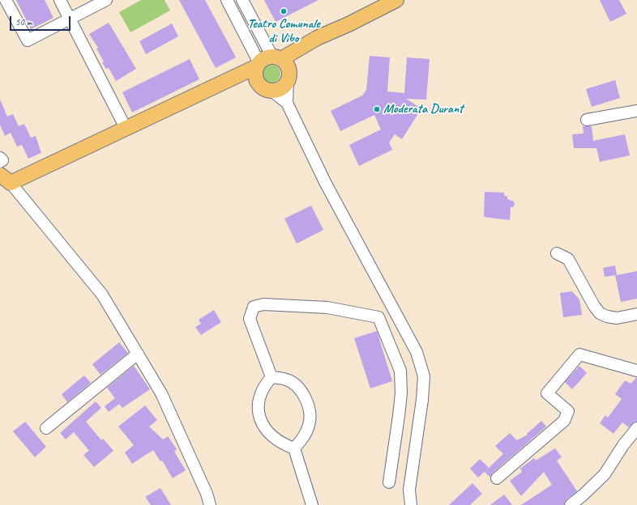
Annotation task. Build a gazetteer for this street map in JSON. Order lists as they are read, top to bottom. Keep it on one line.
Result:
{"places":["Teatro Comunale di Vibo","Moderata Durant"],"scale_bar":"50 m"}
